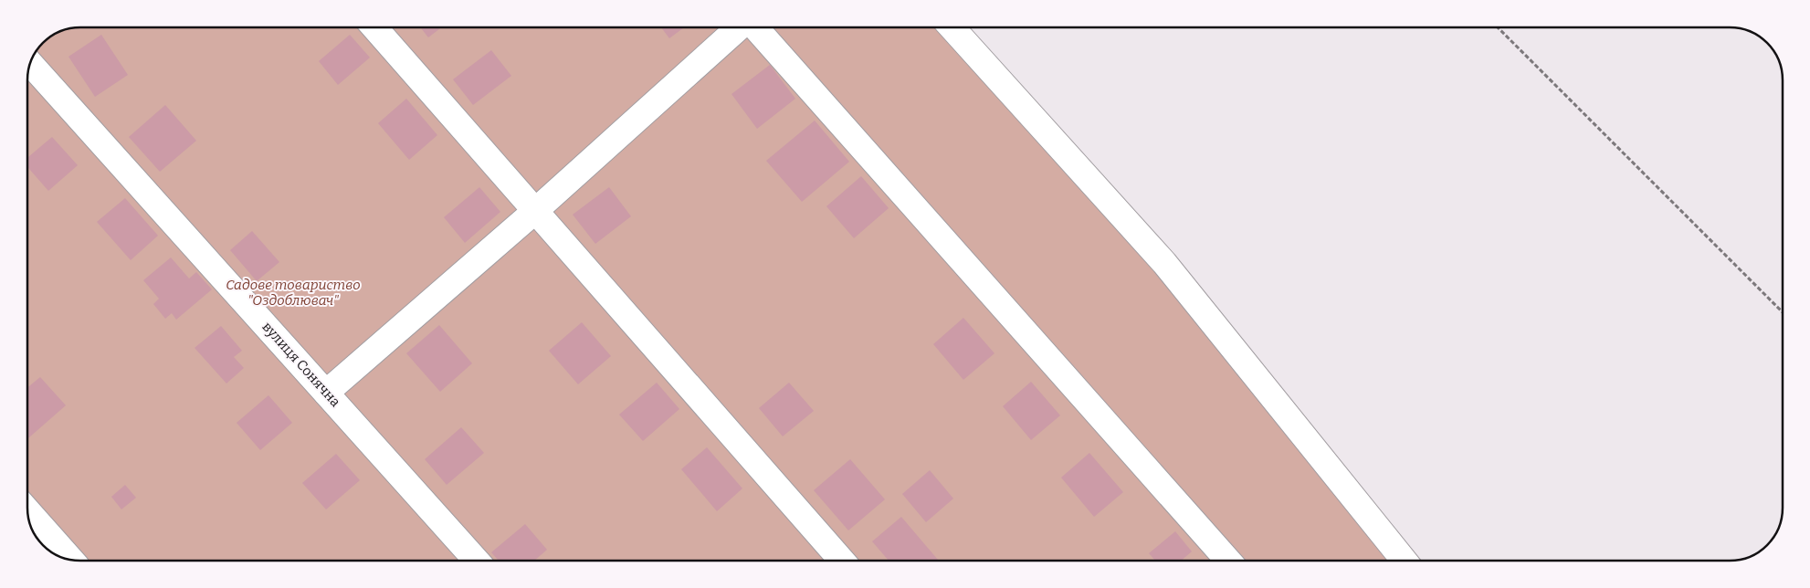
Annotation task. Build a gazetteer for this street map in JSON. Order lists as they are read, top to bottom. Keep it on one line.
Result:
{"streets":{"street":["вулиця Сонячна"]},"parks":["Садове товариство \"Оздоблювач\""]}
